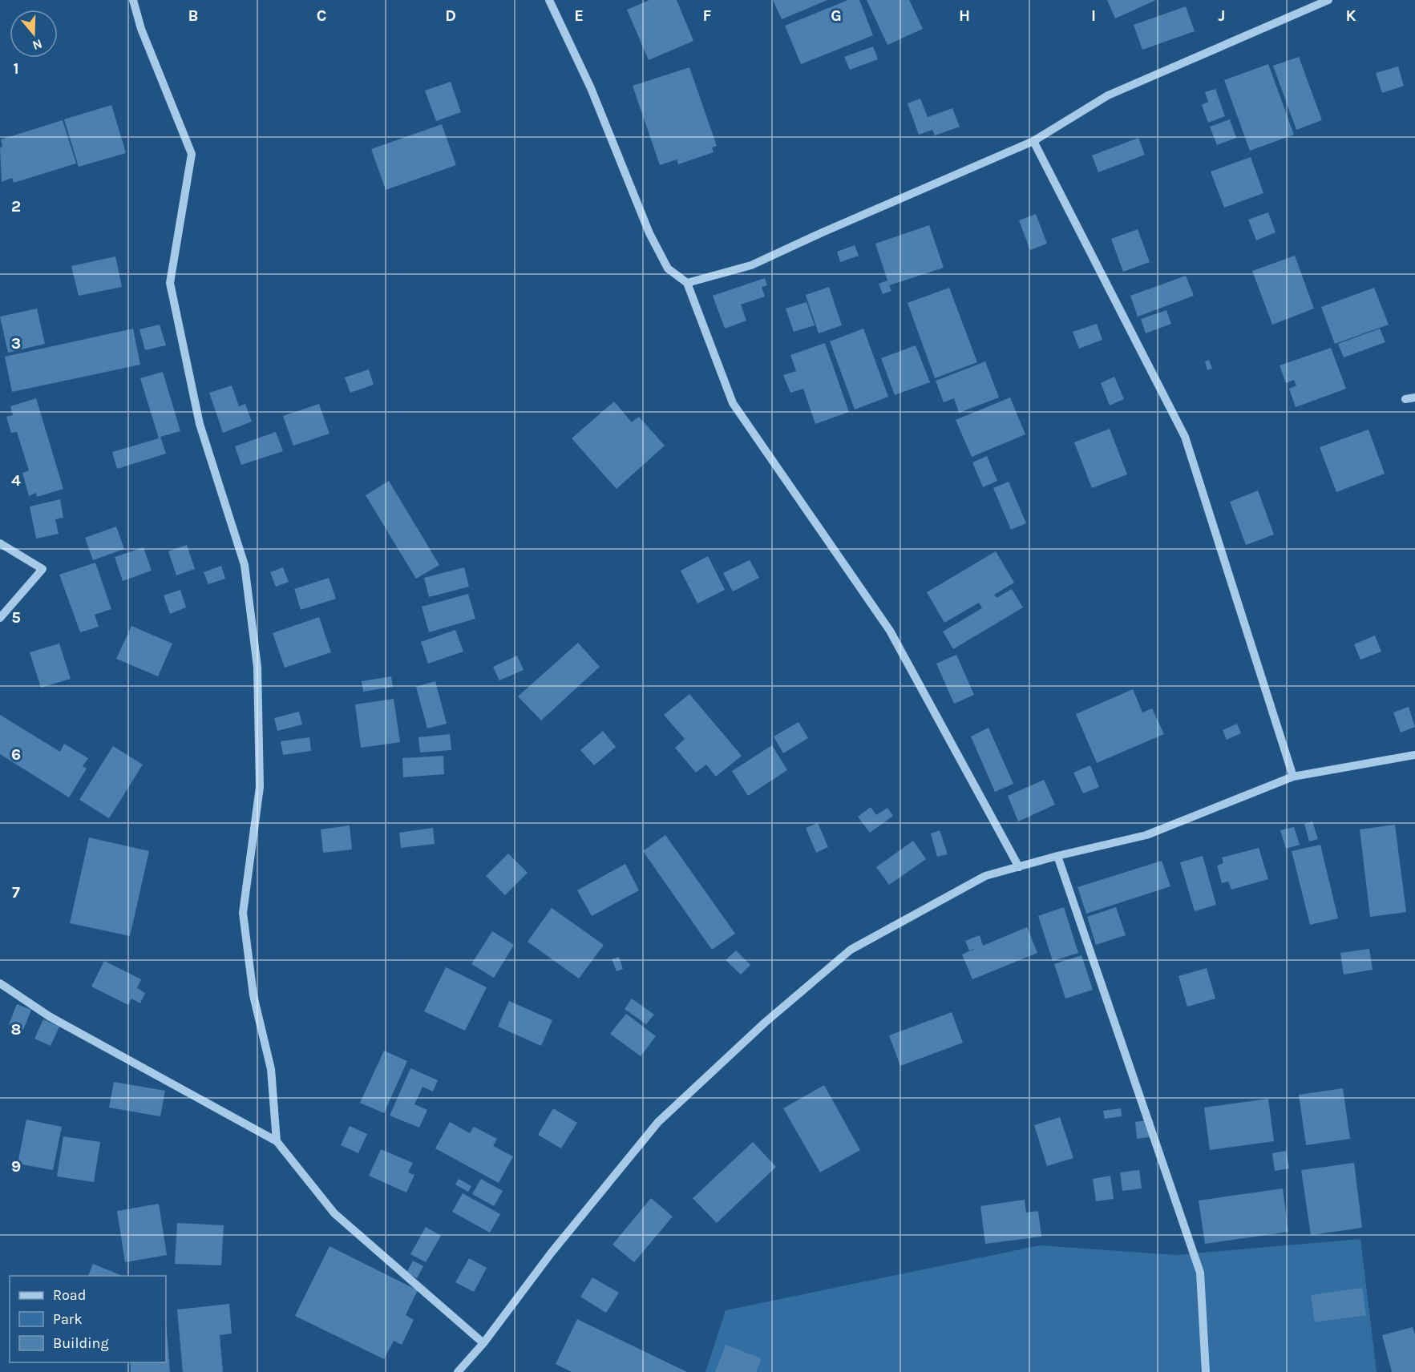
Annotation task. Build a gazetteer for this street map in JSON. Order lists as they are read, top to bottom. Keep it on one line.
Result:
{"legend":["Road","Park","Building"],"north":"bottom","grid":{"columns":["B","C","D","E","F","G","H","I","J","K"],"rows":["1","2","3","4","5","6","7","8","9"]}}
